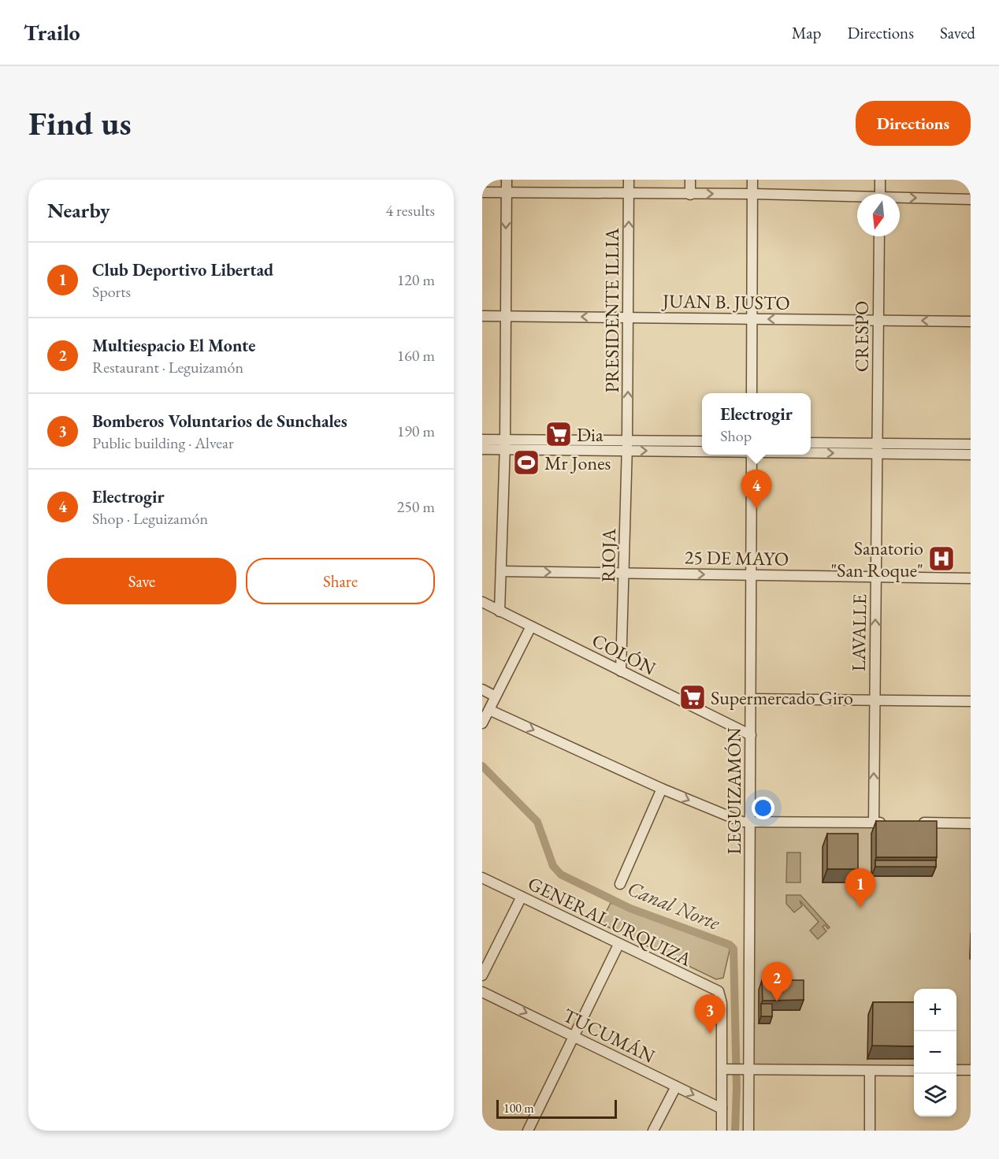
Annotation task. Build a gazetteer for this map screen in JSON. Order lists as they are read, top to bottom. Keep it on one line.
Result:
{"streets":{"street":["JUAN B. JUSTO","PRESIDENTE ILLIA","CRESPO","RIOJA","25 DE MAYO","LAVALLE","COLÓN","LEGUIZAMÓN","GENERAL URQUIZA","TUCUMÁN"]},"crossings":[["JUAN B. JUSTO","PRESIDENTE ILLIA"],["JUAN B. JUSTO","CRESPO"],["PRESIDENTE ILLIA","RIOJA"],["CRESPO","LAVALLE"],["RIOJA","25 DE MAYO"],["RIOJA","COLÓN"],["25 DE MAYO","LAVALLE"],["25 DE MAYO","LEGUIZAMÓN"],["COLÓN","LEGUIZAMÓN"]],"one_way":["JUAN B. JUSTO","PRESIDENTE ILLIA","25 DE MAYO","LAVALLE","TUCUMÁN"],"water":["Canal Norte"],"places":{"supermarket":["Dia","Supermercado Giro"],"sports":["Mr Jones"],"hospital":["Sanatorio \"San Roque\""]},"scale_bar":"100 m","north":"bottom","page":{"header":"Trailo","nav":["Map","Directions","Saved"],"buttons":["Directions",["Save","Share"]],"title":"Find us","heading":["Nearby","4 results"],"list":[{"mark":"1","name":"Club Deportivo Libertad","note":"Sports","value":"120 m"},{"mark":"2","name":"Multiespacio El Monte","note":"Restaurant · Leguizamón","value":"160 m"},{"mark":"3","name":"Bomberos Voluntarios de Sunchales","note":"Public building · Alvear","value":"190 m"},{"mark":"4","name":"Electrogir","note":"Shop · Leguizamón","value":"250 m"}],"popup":["Electrogir","Shop"],"pins":["4","1","2","3"],"map_buttons":["+","−"],"scale":"100 m"}}
